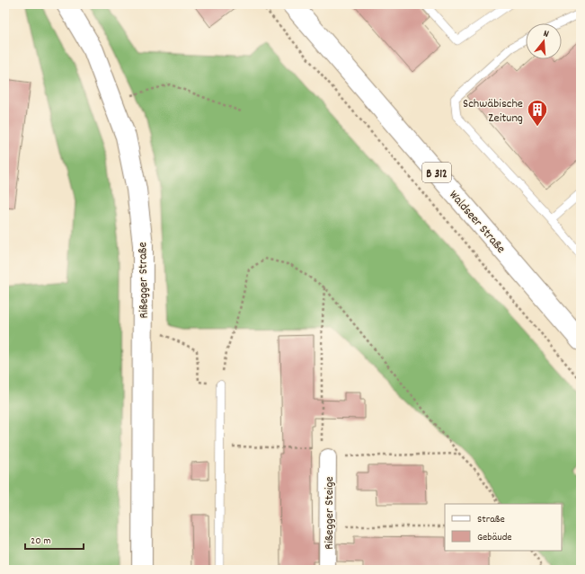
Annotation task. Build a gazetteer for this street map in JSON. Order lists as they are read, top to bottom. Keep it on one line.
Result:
{"streets":{"street":["B 312","Waldseer Straße","Rißegger Straße","Rißegger Steige"]},"places":{"building":["Schwäbische Zeitung"]},"legend":["Straße","Gebäude"],"scale_bar":"20 m","north":"top"}
